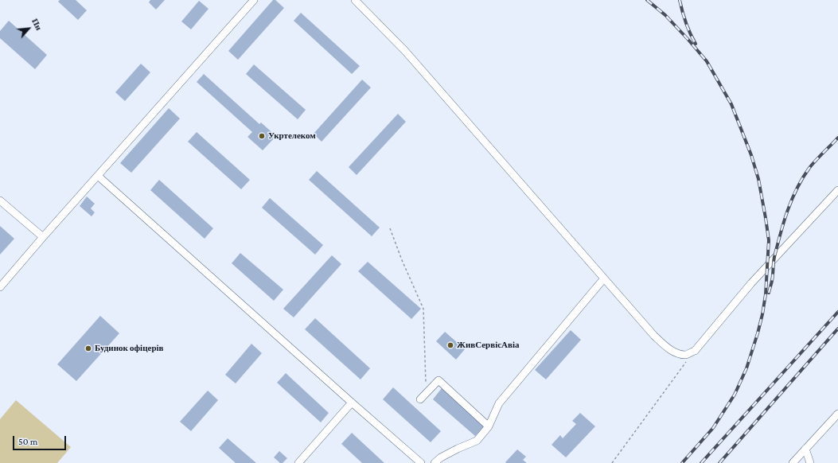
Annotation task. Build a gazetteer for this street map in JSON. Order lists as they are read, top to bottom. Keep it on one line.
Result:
{"places":["Укртелеком","ЖивСервісАвіа","Будинок офіцерів"],"scale_bar":"50 m","north":"top right"}
